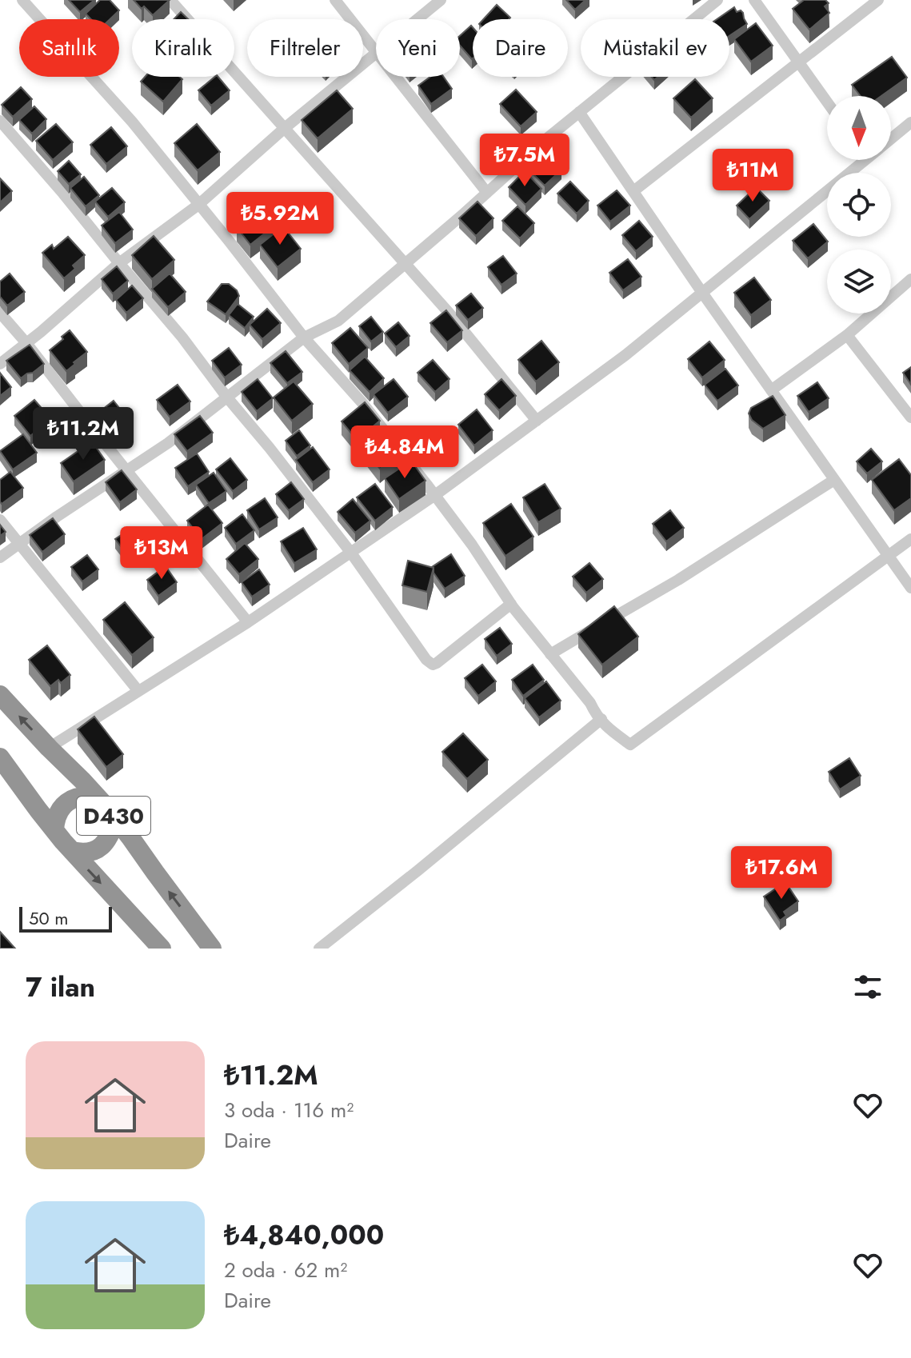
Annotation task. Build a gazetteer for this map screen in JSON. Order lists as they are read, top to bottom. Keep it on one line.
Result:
{"streets":{"highway":["D430"]},"scale_bar":"50 m","north":"bottom","page":{"chip":["Satılık","Kiralık","Filtreler","Yeni","Daire","Müstakil ev"],"price":["₺7.5M","₺11M","₺5.92M","₺11.2M","₺4.84M","₺13M","₺17.6M"],"scale":"50 m","heading":"7 ilan","list":[{"name":"₺11.2M","note":"3 oda · 116 m² · Daire"},{"name":"₺4,840,000","note":"2 oda · 62 m² · Daire"}]}}
